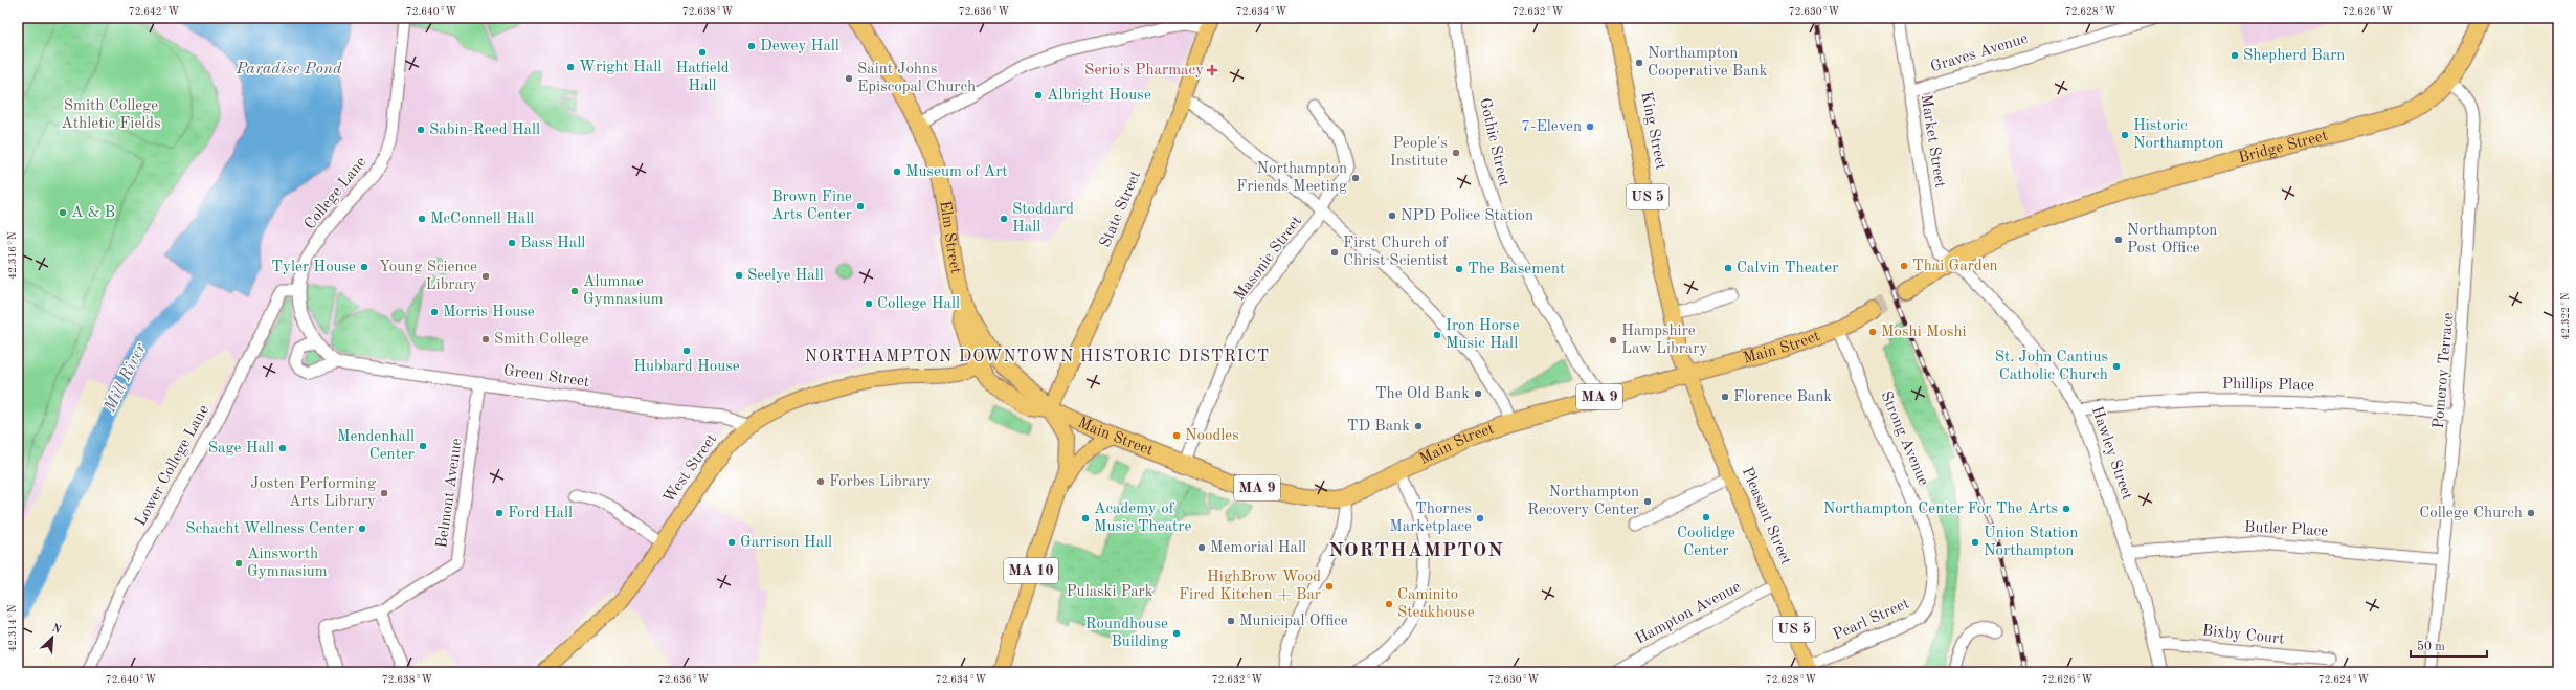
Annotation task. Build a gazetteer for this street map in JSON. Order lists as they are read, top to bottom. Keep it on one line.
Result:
{"streets":{"highway":["Bridge Street","Elm Street","Main Street","MA 9"],"main road":["King Street","US 5","State Street","West Street","Pleasant Street","MA 10"],"street":["Graves Avenue","Market Street","Gothic Street","College Lane","Masonic Street","Pomeroy Terrace","Green Street","Phillips Place","Strong Avenue","Hawley Street","Lower College Lane","Belmont Avenue","Butler Place","Hampton Avenue","Pearl Street","Bixby Court"]},"crossings":[["Graves Avenue","Market Street"],["King Street","Main Street"],["King Street","Pleasant Street"],["Market Street","Bridge Street"],["Market Street","Hawley Street"],["Gothic Street","Main Street"],["Bridge Street","Pomeroy Terrace"],["Bridge Street","Hawley Street"],["College Lane","Lower College Lane"],["State Street","Main Street"],["State Street","MA 10"],["Elm Street","Main Street"],["Elm Street","West Street"],["Masonic Street","Main Street"],["Main Street","Strong Avenue"],["Main Street","West Street"],["Main Street","Pleasant Street"],["Main Street","MA 10"],["Pomeroy Terrace","Phillips Place"],["Pomeroy Terrace","Butler Place"],["Green Street","West Street"],["Green Street","Belmont Avenue"],["Phillips Place","Hawley Street"],["Strong Avenue","Pearl Street"],["Hawley Street","Butler Place"],["Hawley Street","Bixby Court"],["Pleasant Street","Hampton Avenue"],["Pleasant Street","Pearl Street"]],"districts":["NORTHAMPTON DOWNTOWN HISTORIC DISTRICT","NORTHAMPTON"],"water":["Paradise Pond","Mill River"],"parks":["Smith College Athletic Fields","Pulaski Park"],"places":{"other":["Dewey Hall","Hatfield Hall","Shepherd Barn","Northampton Cooperative Bank","Wright Hall","Saint Johns Episcopal Church","Albright House","7-Eleven","Sabin-Reed Hall","Historic Northampton","People's Institute","Museum of Art","Northampton Friends Meeting","Brown Fine Arts Center","A & B","NPD Police Station","McConnell Hall","Stoddard Hall","Northampton Post Office","Bass Hall","First Church of Christ Scientist","Thai Garden","Tyler House","Calvin Theater","The Basement","Seelye Hall","Young Science Library","Alumnae Gymnasium","College Hall","Morris House","Moshi Moshi","Iron Horse Music Hall","Smith College","Hampshire Law Library","Hubbard House","St. John Cantius Catholic Church","The Old Bank","Florence Bank","TD Bank","Noodles","Mendenhall Center","Sage Hall","Forbes Library","Josten Performing Arts Library","Northampton Recovery Center","Northampton Center For The Arts","Ford Hall","College Church","Coolidge Center","Academy of Music Theatre","Thornes Marketplace","Schacht Wellness Center","Garrison Hall","Union Station Northampton","Memorial Hall","Ainsworth Gymnasium","HighBrow Wood Fired Kitchen + Bar","Caminito Steakhouse","Municipal Office","Roundhouse Building"],"health":["Serio's Pharmacy"]},"scale_bar":"50 m","north":"top right","coordinates":["72.642°W","72.640°W","72.638°W","72.636°W","72.634°W","72.632°W","72.630°W","72.628°W","72.626°W","42.316°N","42.322°N","42.314°N","72.624°W"]}
